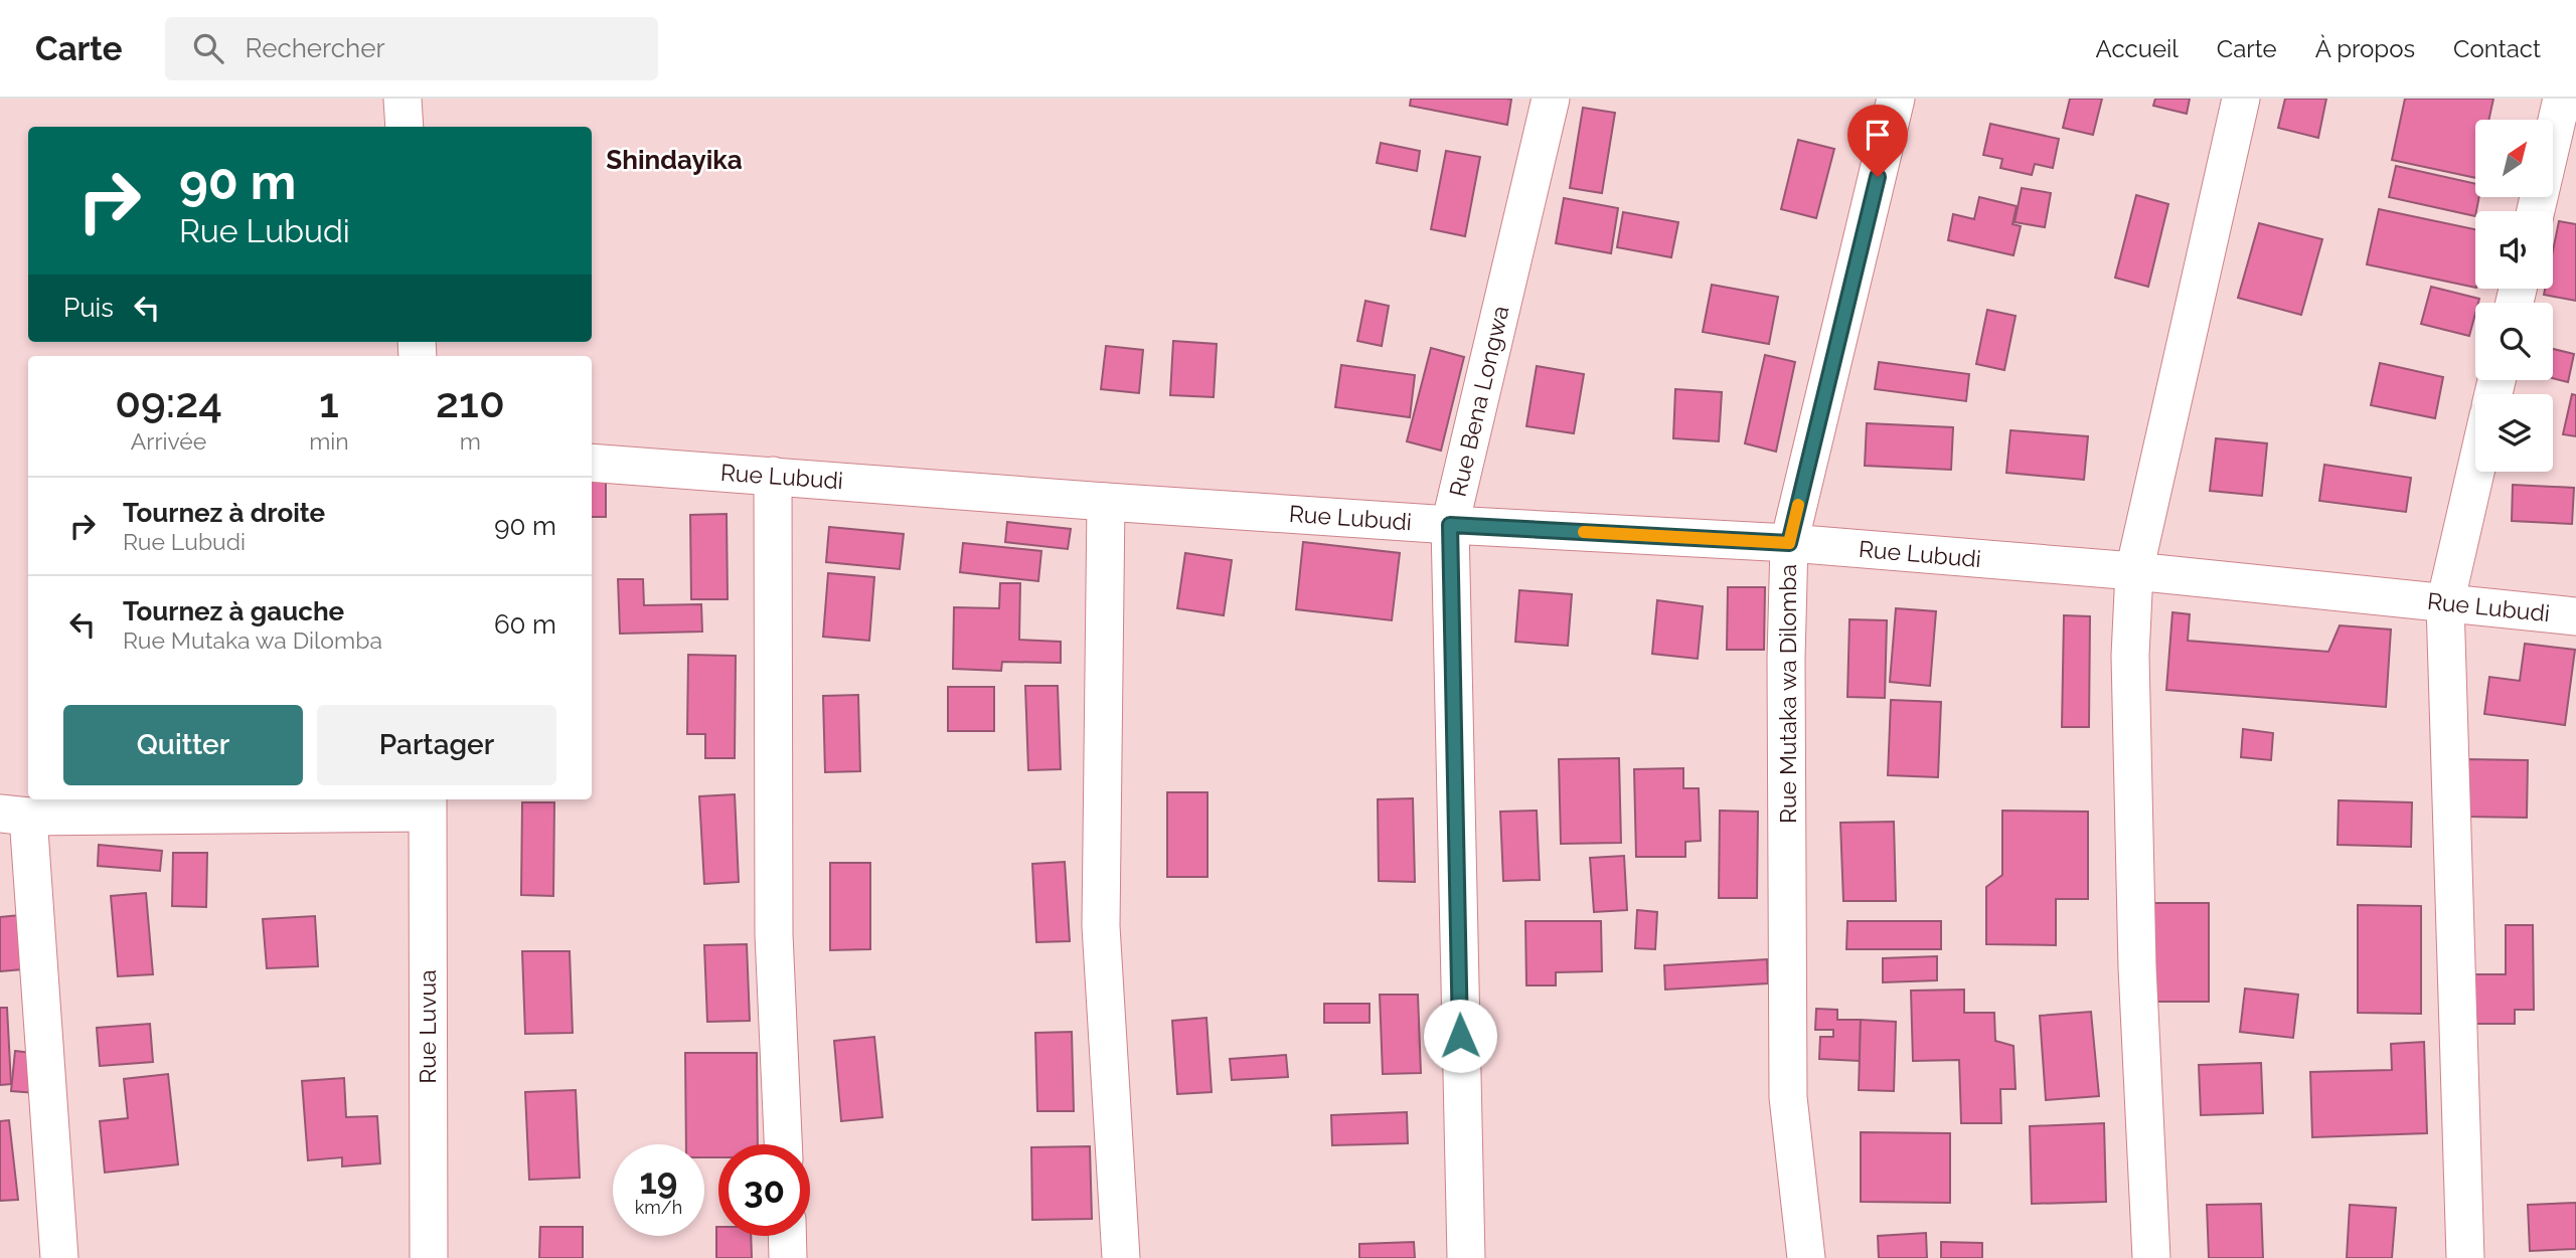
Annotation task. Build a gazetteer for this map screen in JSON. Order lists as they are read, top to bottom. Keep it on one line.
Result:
{"streets":{"street":["Rue Bena Longwa","Rue Lubudi","Rue Mutaka wa Dilomba","Rue Luvua"]},"crossings":[["Rue Bena Longwa","Rue Lubudi"],["Rue Lubudi","Rue Mutaka wa Dilomba"]],"districts":["Shindayika"],"north":"top right","page":{"header":"Carte","search":"Rechercher","nav":["Accueil","Carte","À propos","Contact"],"turn":["90 m","Rue Lubudi"],"then":"Puis","eta":["09:24","Arrivée","1","min","210","m"],"list":[{"name":"Tournez à droite","note":"Rue Lubudi","value":"90 m"},{"name":"Tournez à gauche","note":"Rue Mutaka wa Dilomba","value":"60 m"}],"buttons":["Quitter","Partager"],"speed":"19 km/h","limit":"30"}}
